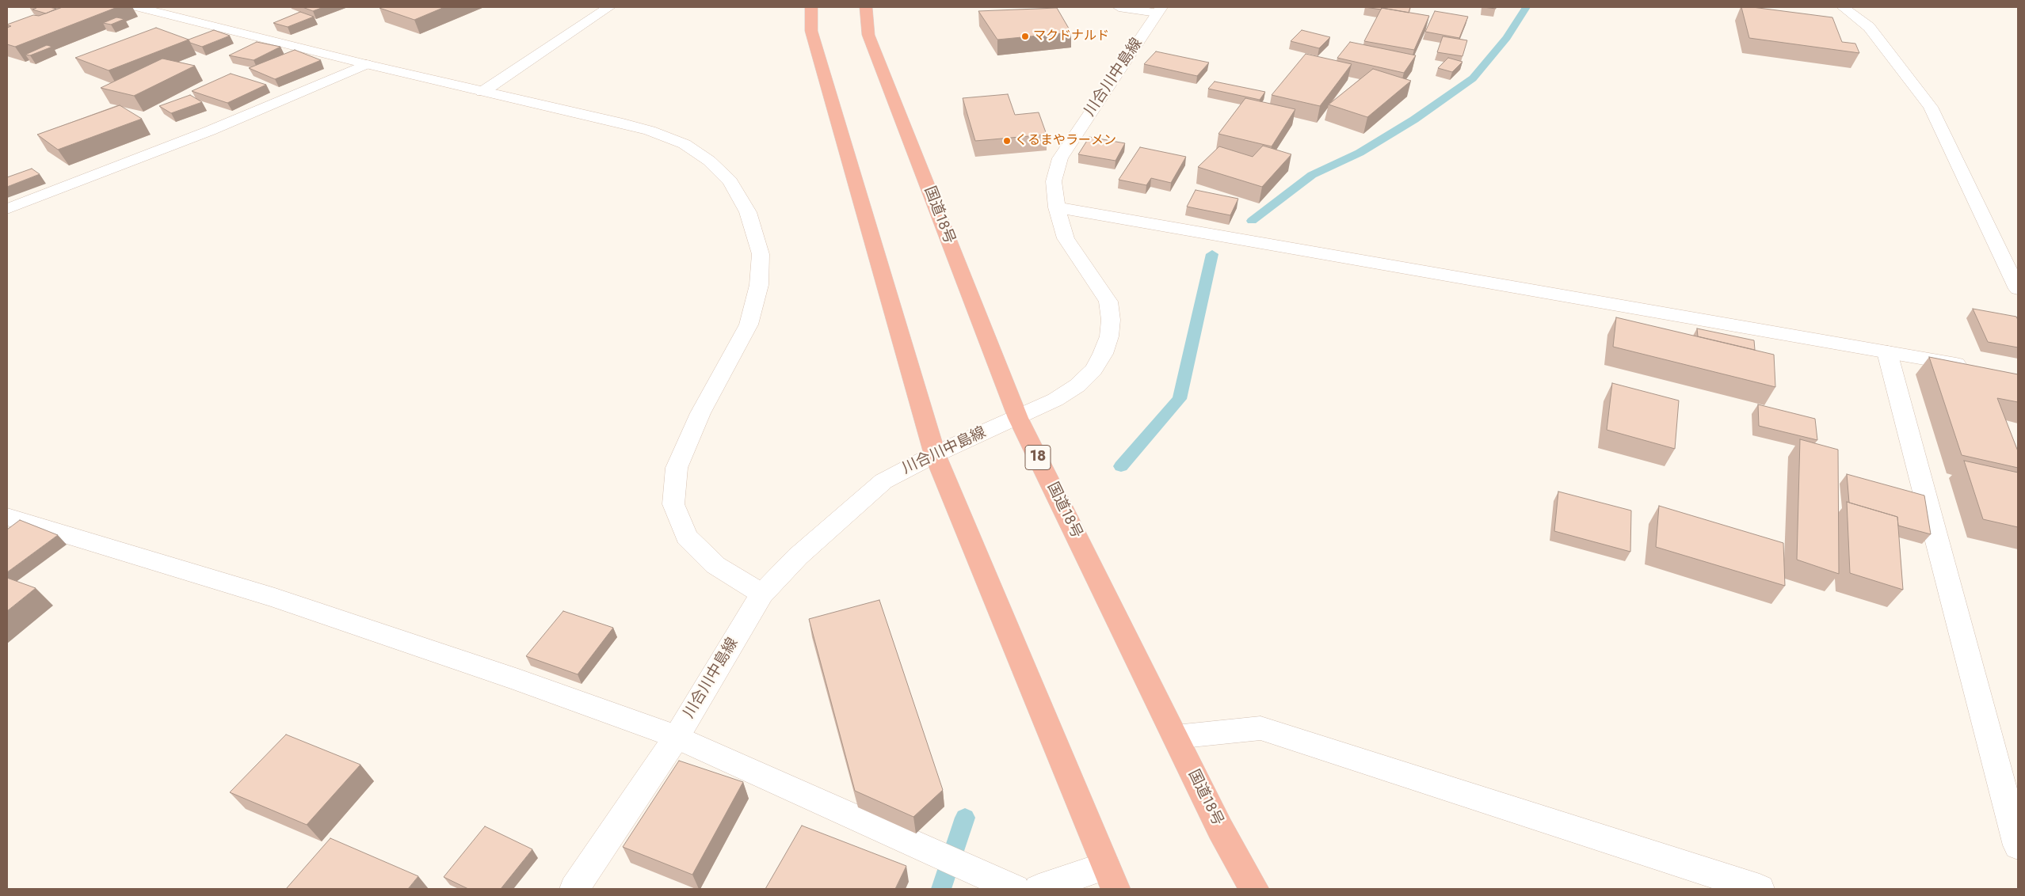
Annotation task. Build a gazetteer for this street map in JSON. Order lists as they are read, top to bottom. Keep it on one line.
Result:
{"streets":{"highway":["国道18号","18"],"street":["川合川中島線"]},"crossings":[["川合川中島線","国道18号"]],"places":["マクドナルド","くるまやラーメン"]}
